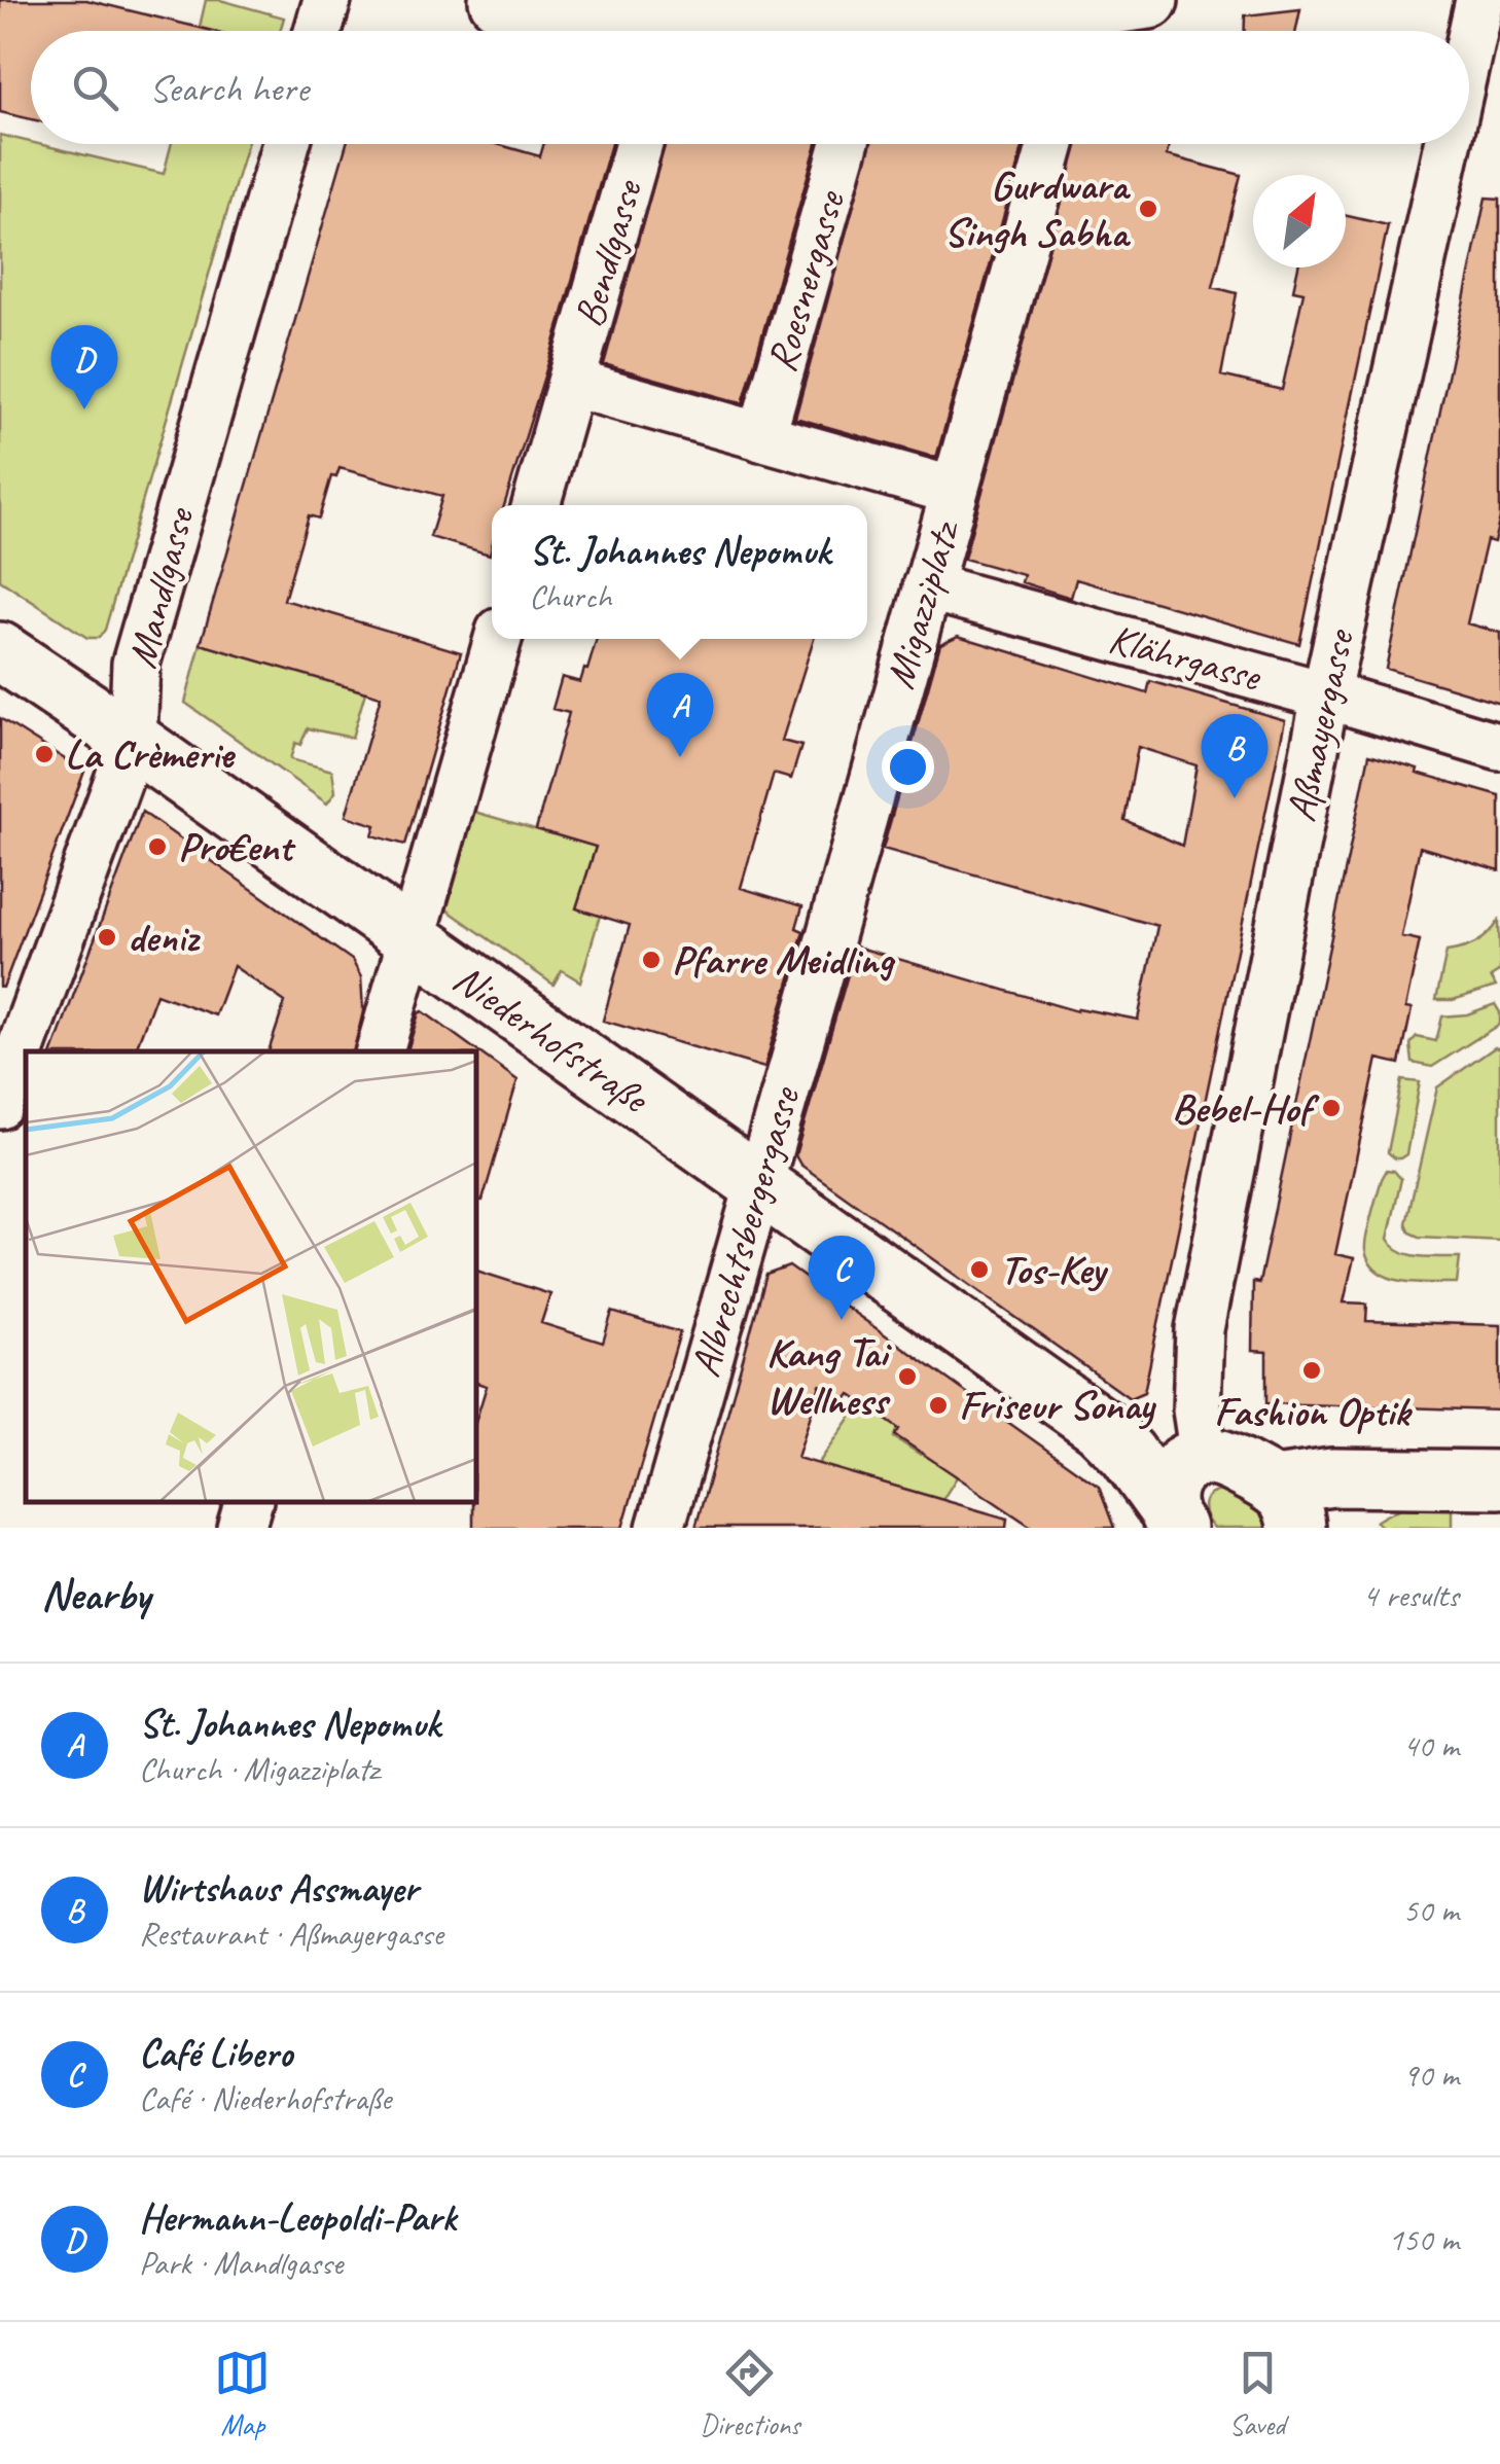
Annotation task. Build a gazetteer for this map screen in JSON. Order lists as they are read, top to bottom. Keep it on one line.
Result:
{"streets":{"street":["Bendlgasse","Roesnergasse","Mandlgasse","Migazziplatz","Klährgasse","Aßmayergasse","Niederhofstraße","Albrechtsbergergasse"]},"crossings":[["Bendlgasse","Migazziplatz"],["Roesnergasse","Migazziplatz"],["Mandlgasse","Niederhofstraße"],["Migazziplatz","Klährgasse"],["Migazziplatz","Albrechtsbergergasse"],["Klährgasse","Aßmayergasse"],["Aßmayergasse","Niederhofstraße"],["Niederhofstraße","Albrechtsbergergasse"]],"places":["Gurdwara Singh Sabha","La Crèmerie","Pro€ent","deniz","Pfarre Meidling","Bebel-Hof","Tos-Key","Fashion Optik","Kang Tai Wellness","Friseur Sonay"],"north":"top right","page":{"search":"Search here","pins":["D","A","B","C"],"popup":["St. Johannes Nepomuk","Church"],"heading":["Nearby","4 results"],"list":[{"mark":"A","name":"St. Johannes Nepomuk","note":"Church · Migazziplatz","value":"40 m"},{"mark":"B","name":"Wirtshaus Assmayer","note":"Restaurant · Aßmayergasse","value":"50 m"},{"mark":"C","name":"Café Libero","note":"Café · Niederhofstraße","value":"90 m"},{"mark":"D","name":"Hermann-Leopoldi-Park","note":"Park · Mandlgasse","value":"150 m"}],"nav":["Map","Directions","Saved"]}}
